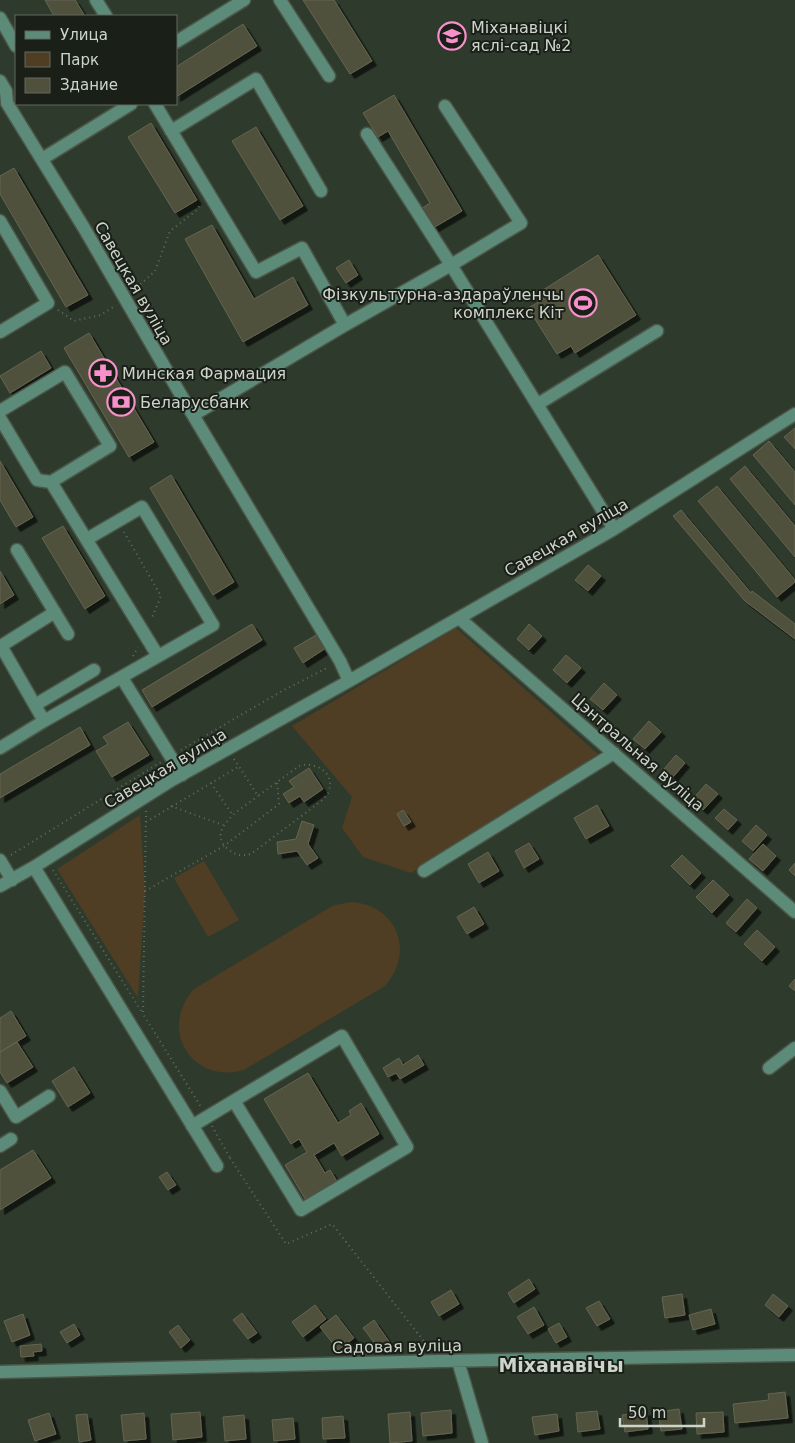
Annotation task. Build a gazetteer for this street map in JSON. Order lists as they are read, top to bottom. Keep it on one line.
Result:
{"streets":{"street":["Савецкая вуліца","Цэнтральная вуліца","Садовая вуліца"]},"crossings":[["Савецкая вуліца","Цэнтральная вуліца"]],"districts":["Міханавічы"],"places":{"school or university":["Міханавіцкі яслі-сад №2"],"sports":["Фізкультурна-аздараўленчы комплекс Кіт"],"pharmacy":["Минская Фармация"],"bank":["Беларусбанк"]},"legend":["Улица","Парк","Здание"],"scale_bar":"50 m"}
